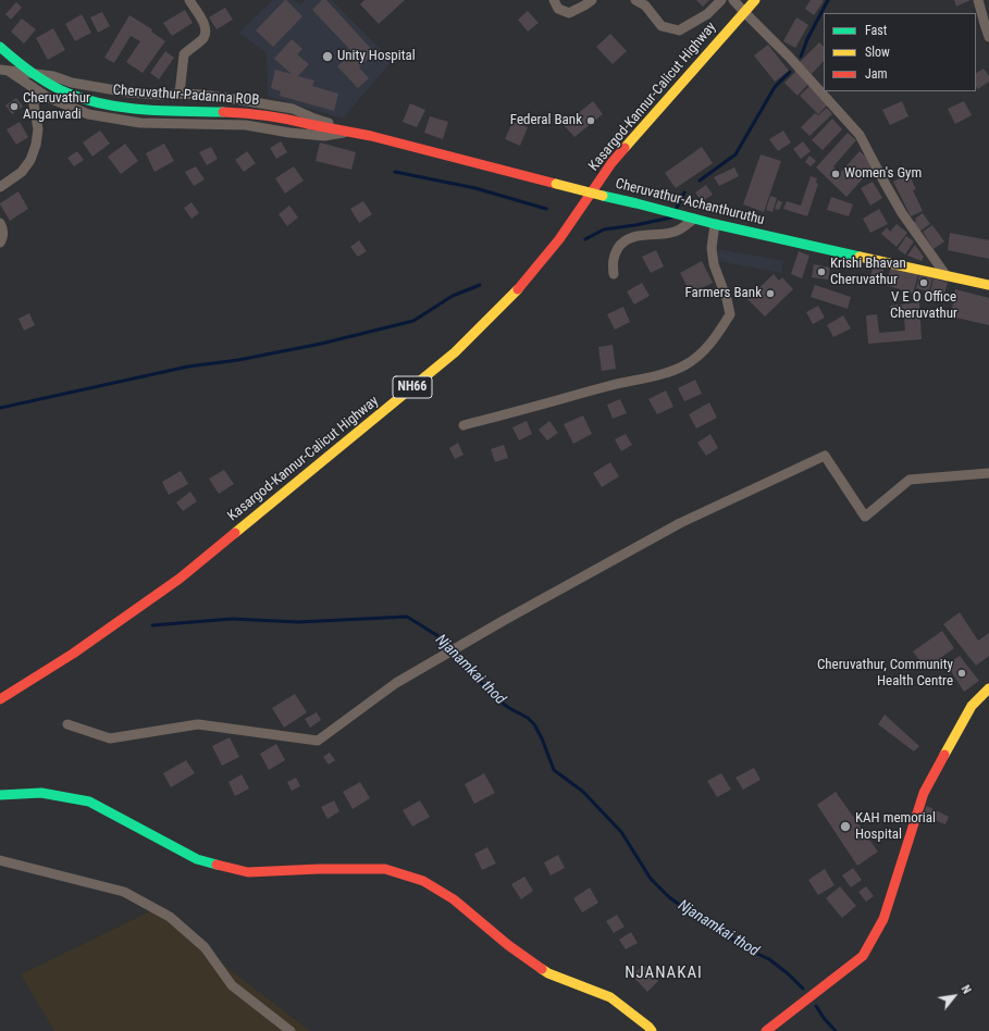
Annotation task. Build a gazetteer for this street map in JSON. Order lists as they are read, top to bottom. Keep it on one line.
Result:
{"streets":{"main road":["Cheruvathur-Padanna ROB","Kasargod-Kannur-Calicut Highway","Cheruvathur-Achanthuruthu","NH66"]},"crossings":[["Cheruvathur-Padanna ROB","Cheruvathur-Achanthuruthu"]],"districts":["NJANAKAI"],"water":["Njanamkai thod"],"places":["Unity Hospital","Cheruvathur Anganvadi","Federal Bank","Women's Gym","Krishi Bhavan Cheruvathur","V E O Office Cheruvathur","Farmers Bank","Cheruvathur, Community Health Centre","KAH memorial Hospital"],"legend":["Fast","Slow","Jam"],"north":"top right"}
